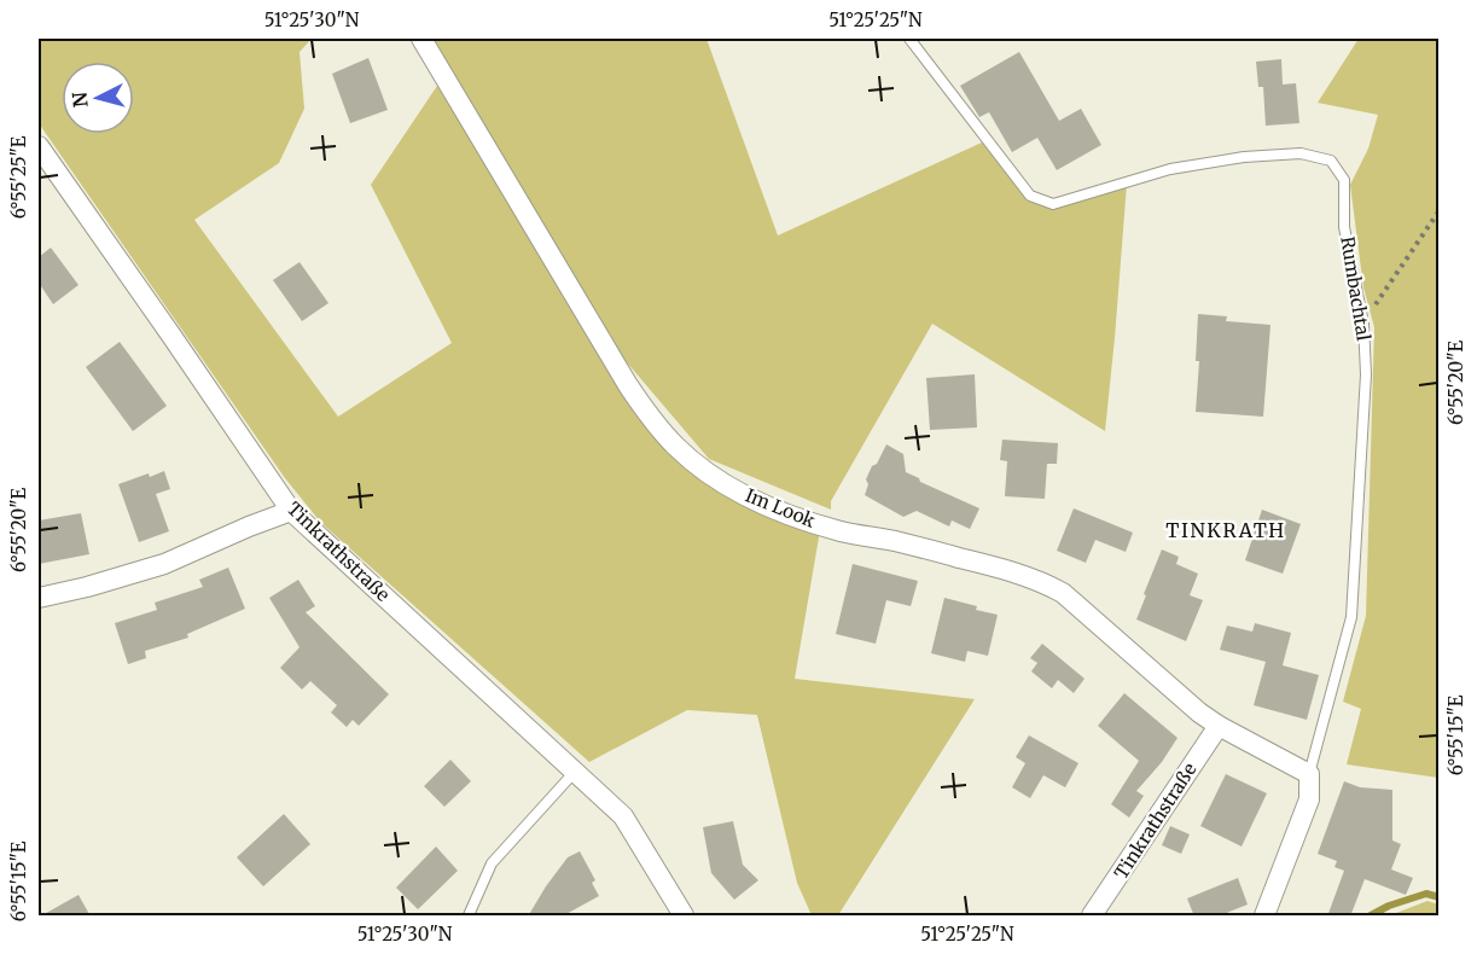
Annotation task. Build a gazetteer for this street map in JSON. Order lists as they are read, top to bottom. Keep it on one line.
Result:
{"streets":{"street":["Rumbachtal","Im Look","Tinkrathstraße"]},"crossings":[["Rumbachtal","Im Look"],["Im Look","Tinkrathstraße"]],"districts":["TINKRATH"],"north":"left","coordinates":["51°25'30\"N","51°25'25\"N","6°55'25\"E","6°55'20\"E","6°55'15\"E"]}
